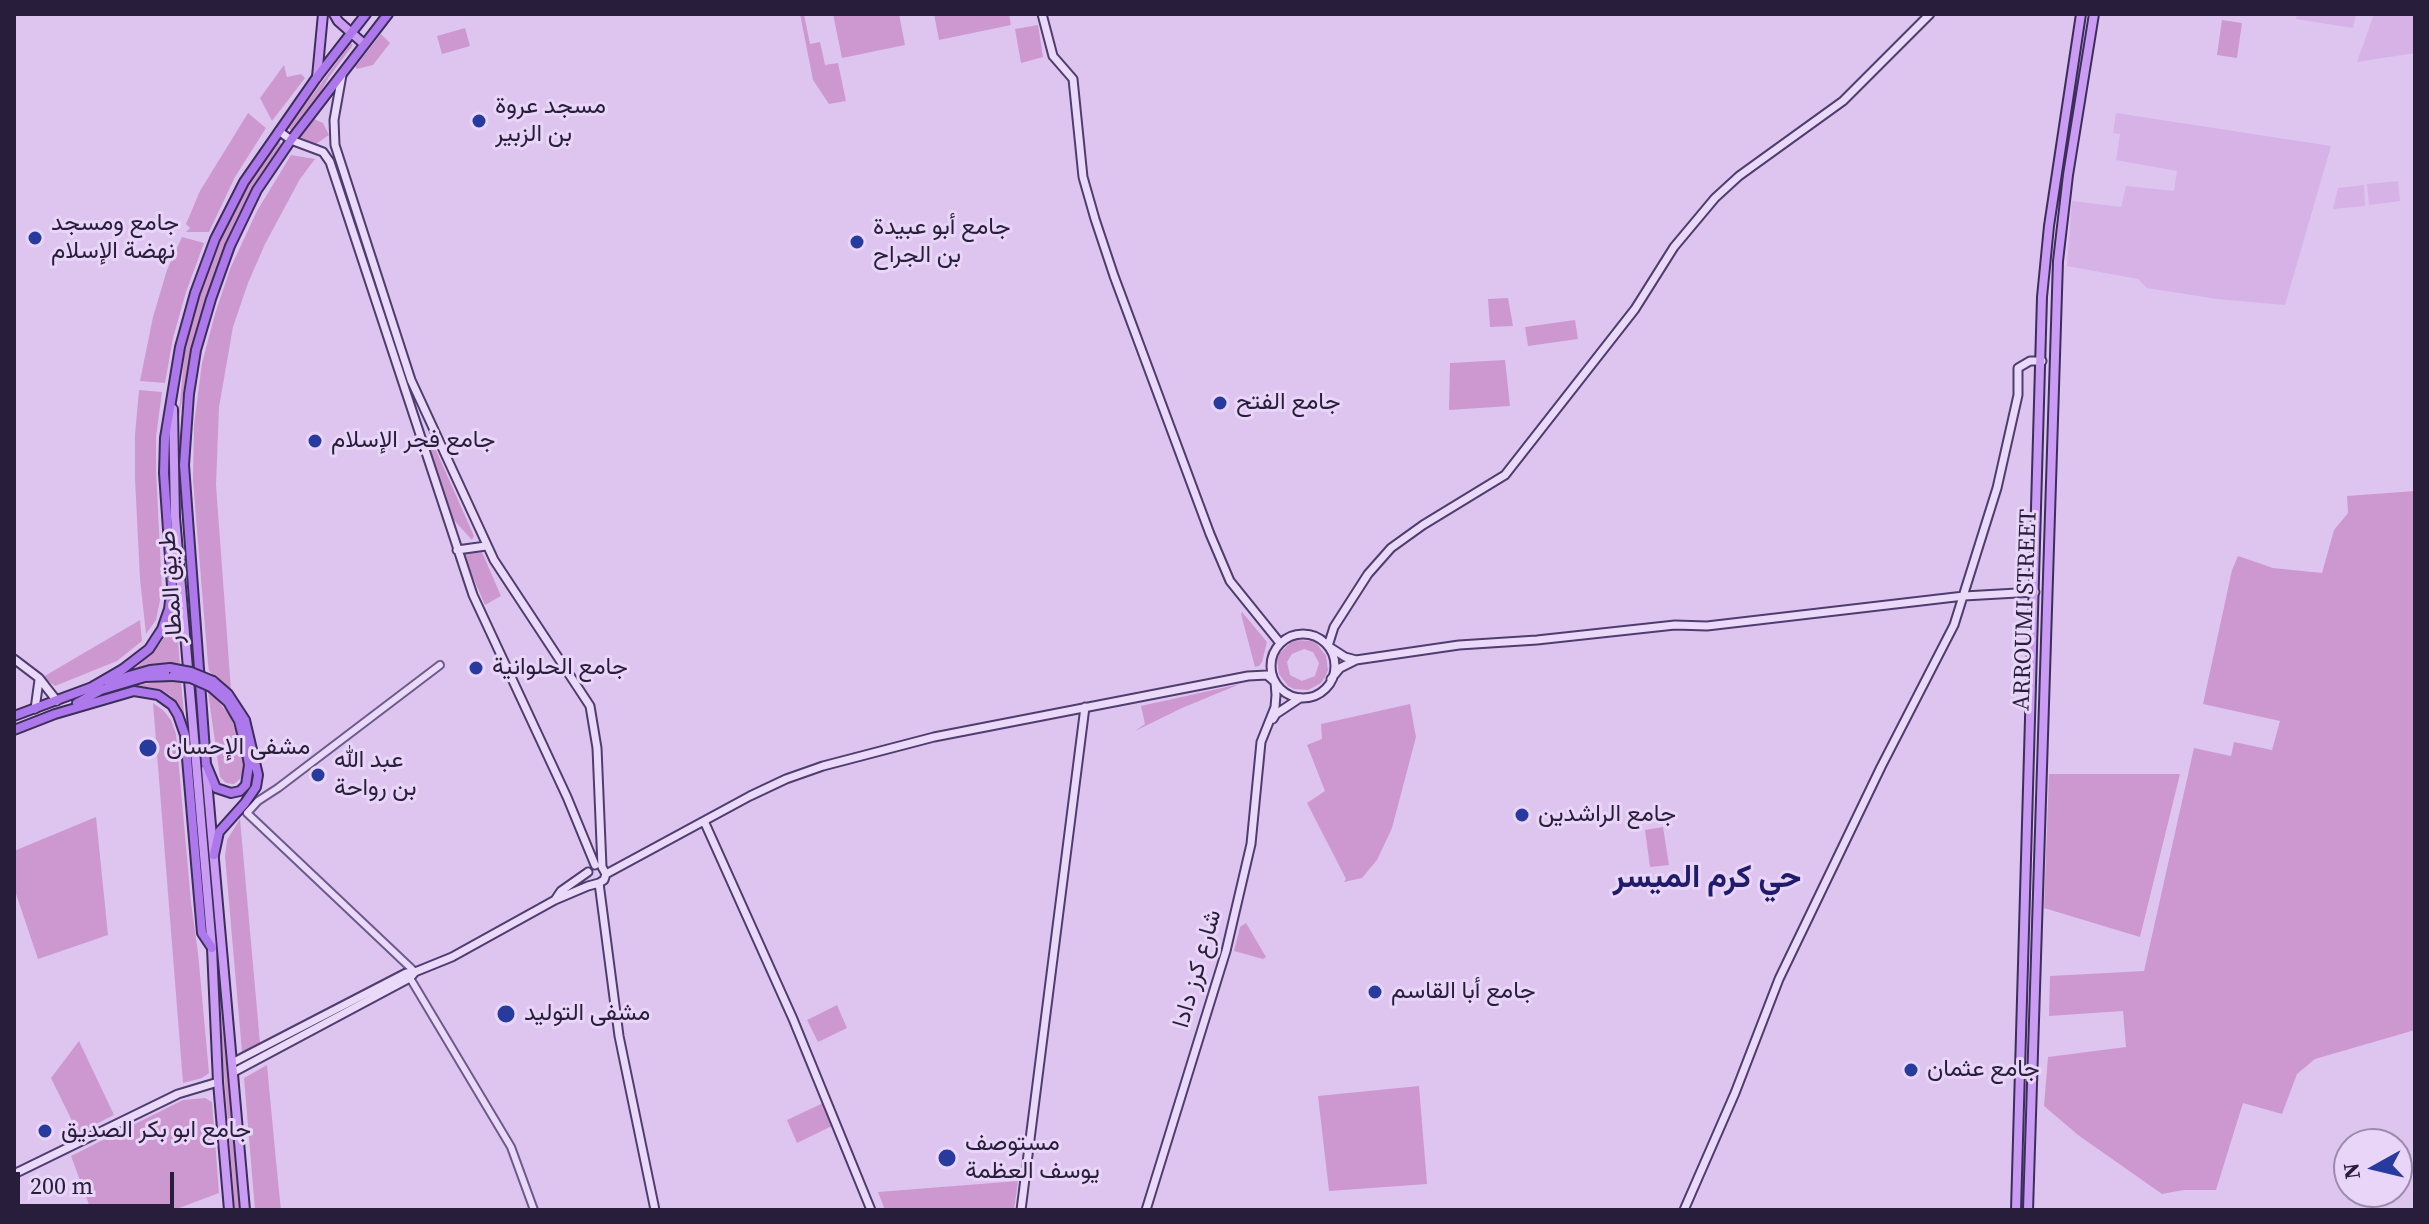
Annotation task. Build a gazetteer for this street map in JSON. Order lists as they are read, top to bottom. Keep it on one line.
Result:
{"streets":{"highway":["طريق المطار"],"main road":["ARROUMI STREET","شارع كرز دادا"]},"districts":["حي كرم الميسر"],"places":["مسجد عروة بن الزبير","جامع ومسجد نهضة الإسلام","جامع أبو عبيدة بن الجراح","جامع الفتح","جامع فجر الإسلام","جامع الحلوانية","مشفى الإحسان","عبد الله بن رواحة","جامع الراشدين","جامع أبا القاسم","مشفى التوليد","جامع عثمان","جامع ابو بكر الصديق","مستوصف يوسف العظمة"],"scale_bar":"200 m","north":"left"}
